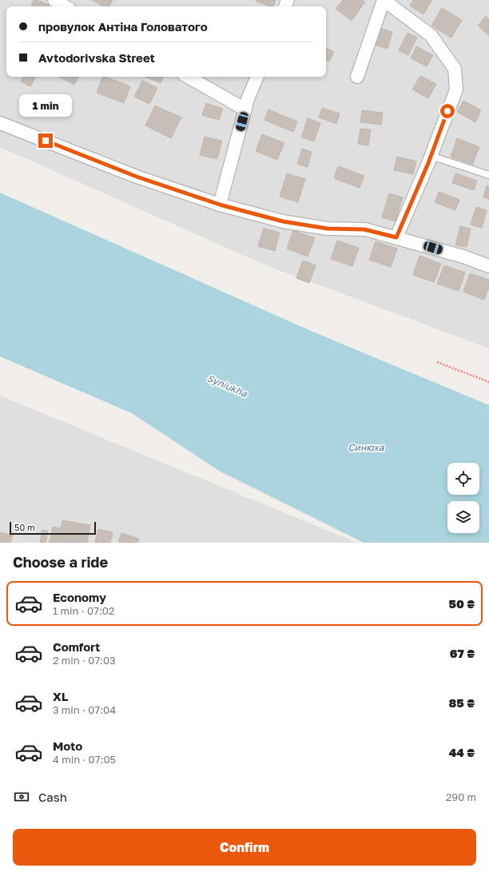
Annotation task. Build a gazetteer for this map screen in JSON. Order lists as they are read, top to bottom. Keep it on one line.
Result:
{"water":["Syniukha","Синюха"],"scale_bar":"50 m","page":{"banner":["провулок Антіна Головатого","Avtodorivska Street"],"bubble":"1 min","scale":"50 m","heading":"Choose a ride","list":[{"name":"Economy","note":"1 min · 07:02","value":"50 ₴"},{"name":"Comfort","note":"2 min · 07:03","value":"67 ₴"},{"name":"XL","note":"3 min · 07:04","value":"85 ₴"},{"name":"Moto","note":"4 min · 07:05","value":"44 ₴"}],"pay":["Cash","290 m"],"buttons":"Confirm"}}
